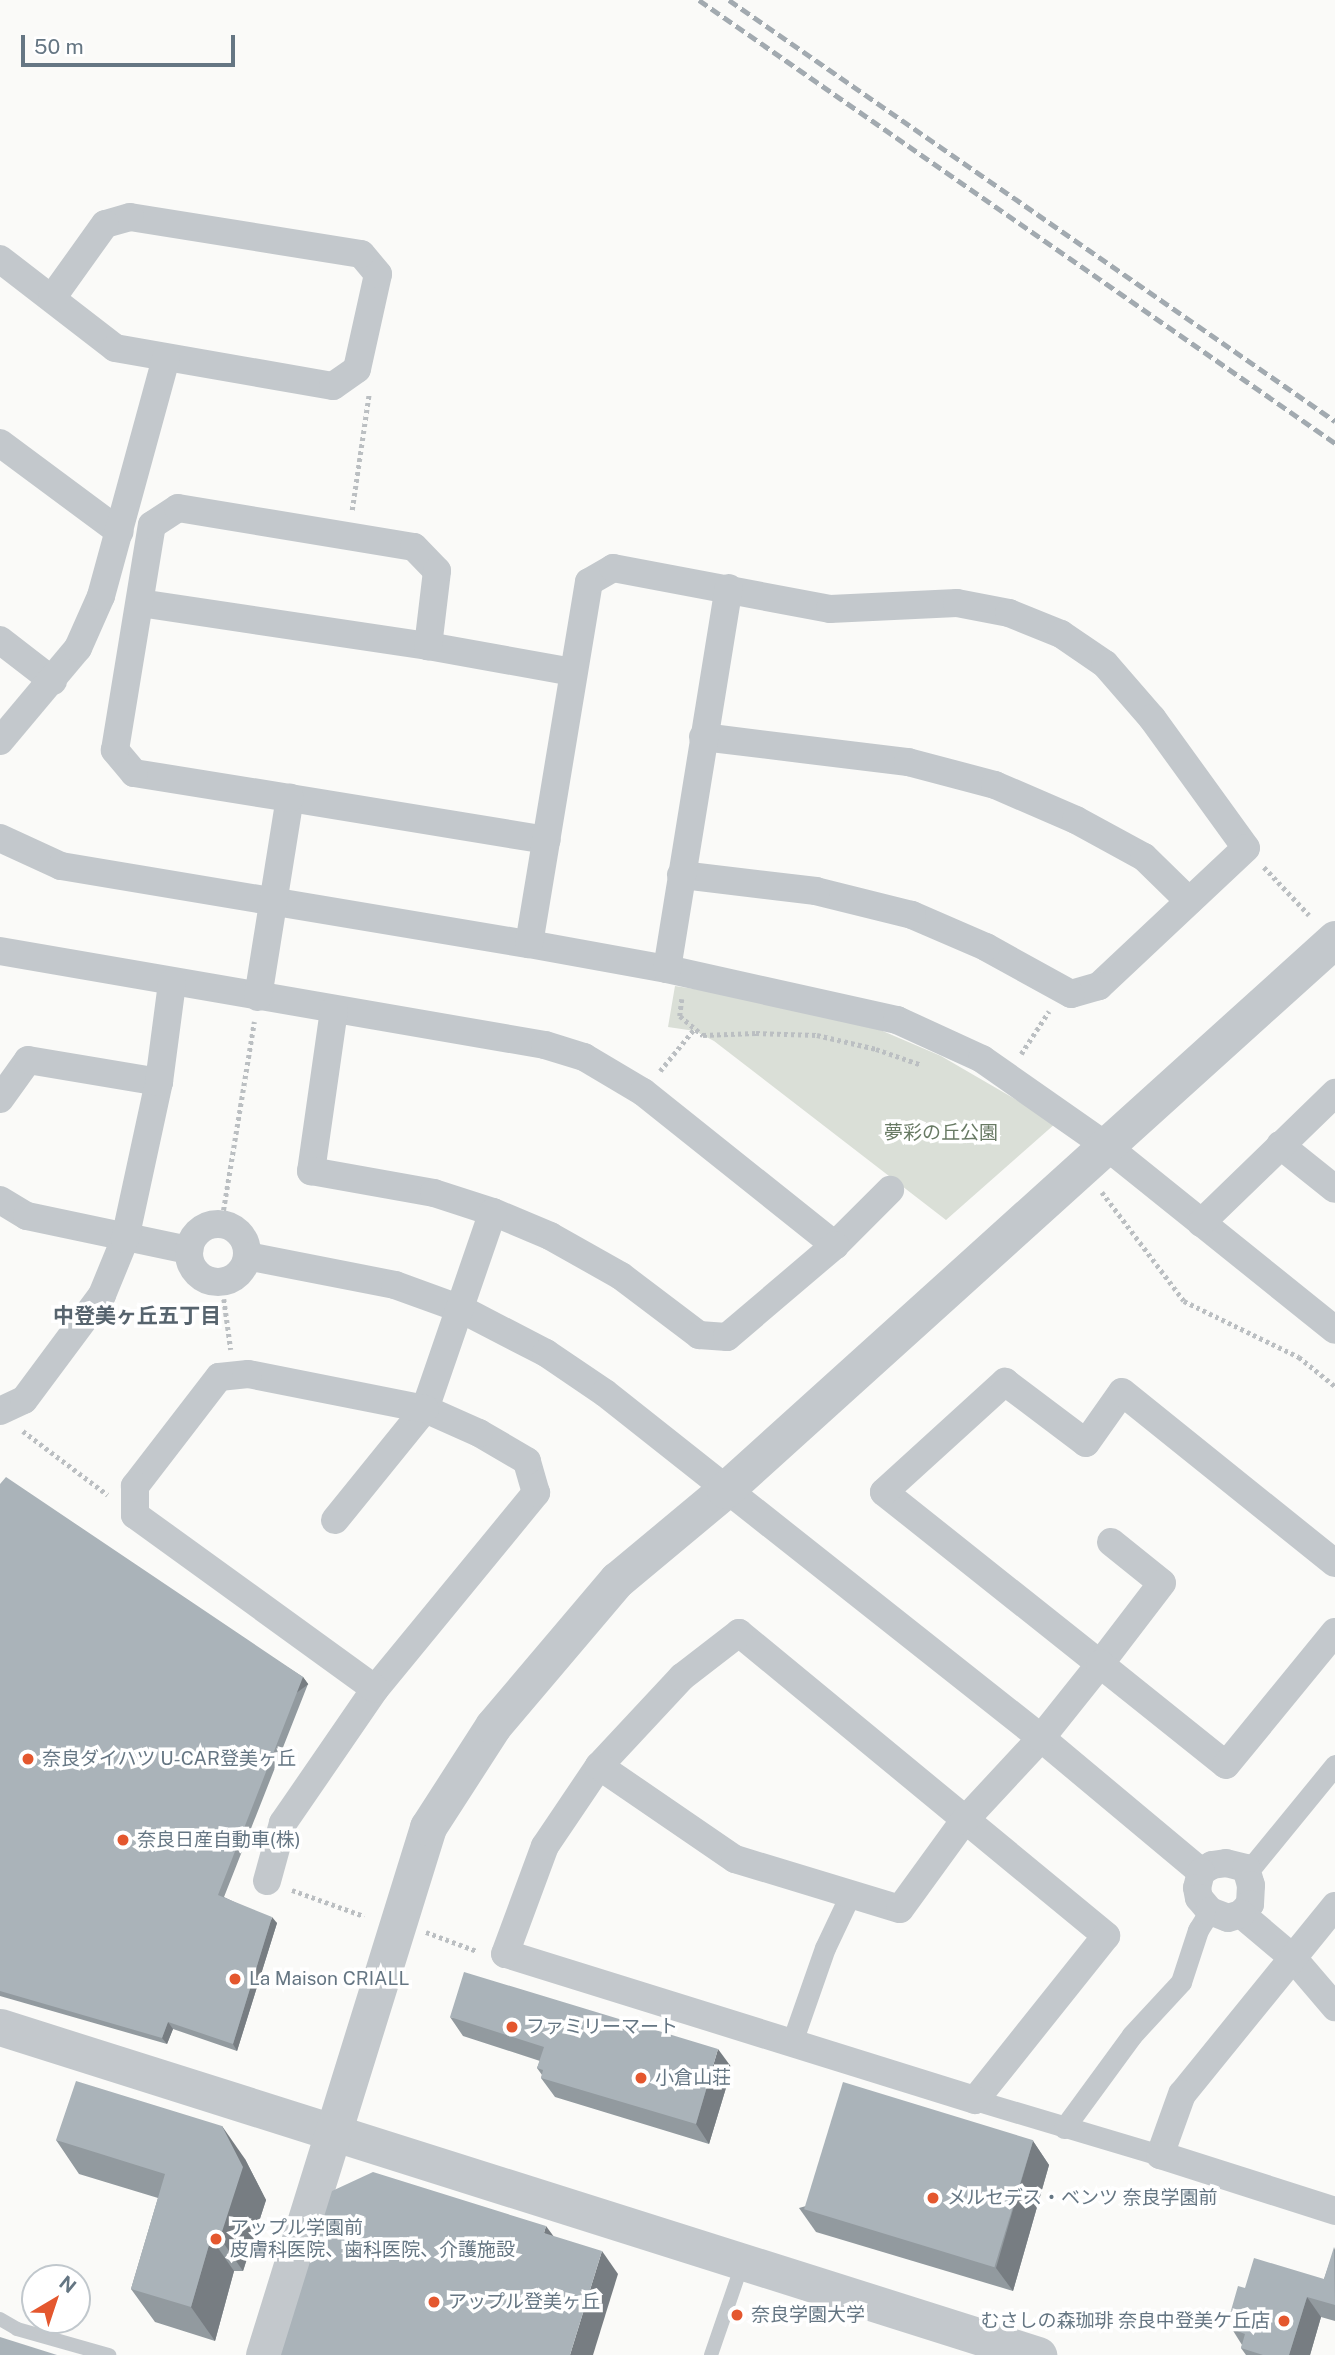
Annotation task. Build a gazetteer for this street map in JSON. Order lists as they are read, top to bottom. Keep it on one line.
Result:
{"districts":["中登美ヶ丘五丁目"],"parks":["夢彩の丘公園"],"places":["奈良ダイハツ U-CAR登美ヶ丘","奈良日産自動車(株)","La Maison CRIALL","ファミリーマート","小倉山荘","メルセデス・ベンツ 奈良学園前","アップル学園前 皮膚科医院、歯科医院、介護施設","アップル登美ヶ丘","奈良学園大学","むさしの森珈琲 奈良中登美ケ丘店"],"scale_bar":"50 m","north":"top right"}
